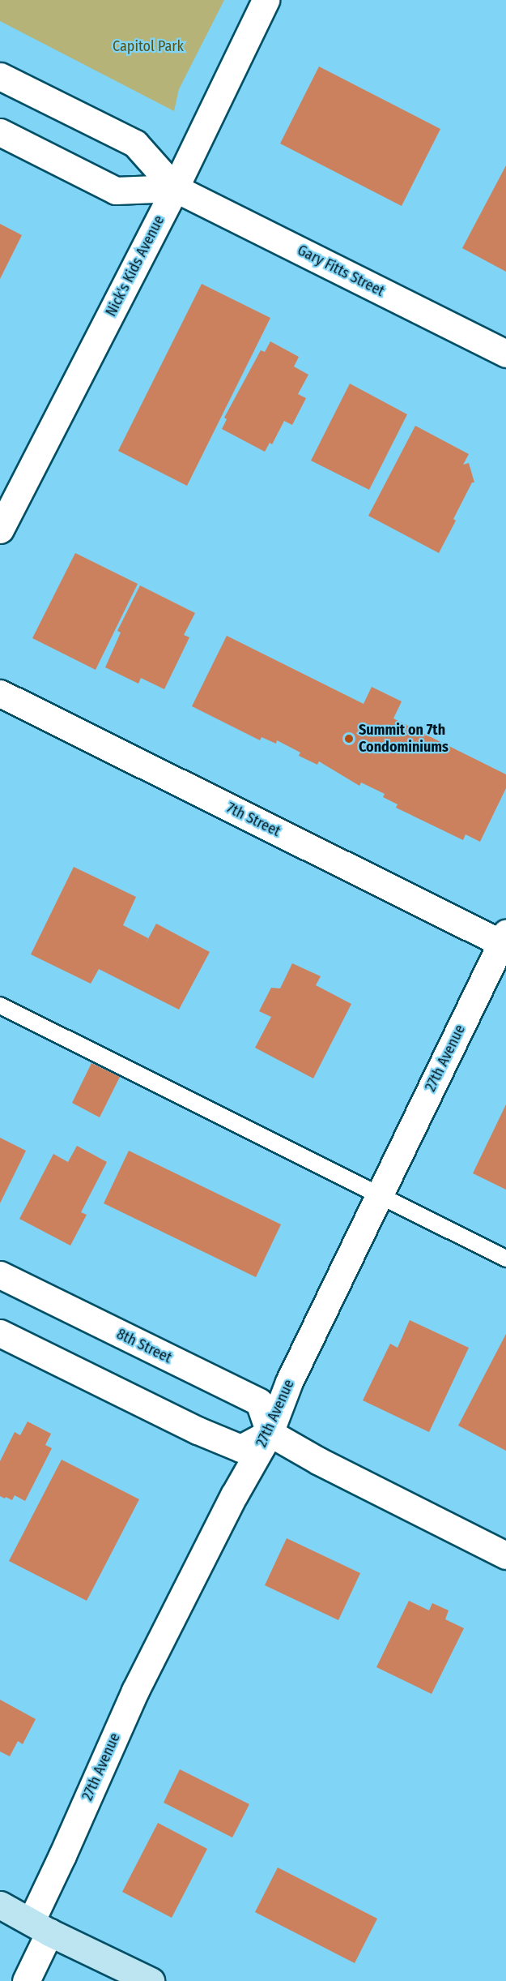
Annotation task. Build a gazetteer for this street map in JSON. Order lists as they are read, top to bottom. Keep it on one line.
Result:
{"streets":{"street":["Nick's Kids Avenue","Gary Fitts Street","7th Street","27th Avenue","8th Street"]},"crossings":[["Nick's Kids Avenue","Gary Fitts Street"],["7th Street","27th Avenue"],["27th Avenue","8th Street"]],"parks":["Capitol Park"],"places":["Summit on 7th Condominiums"]}
